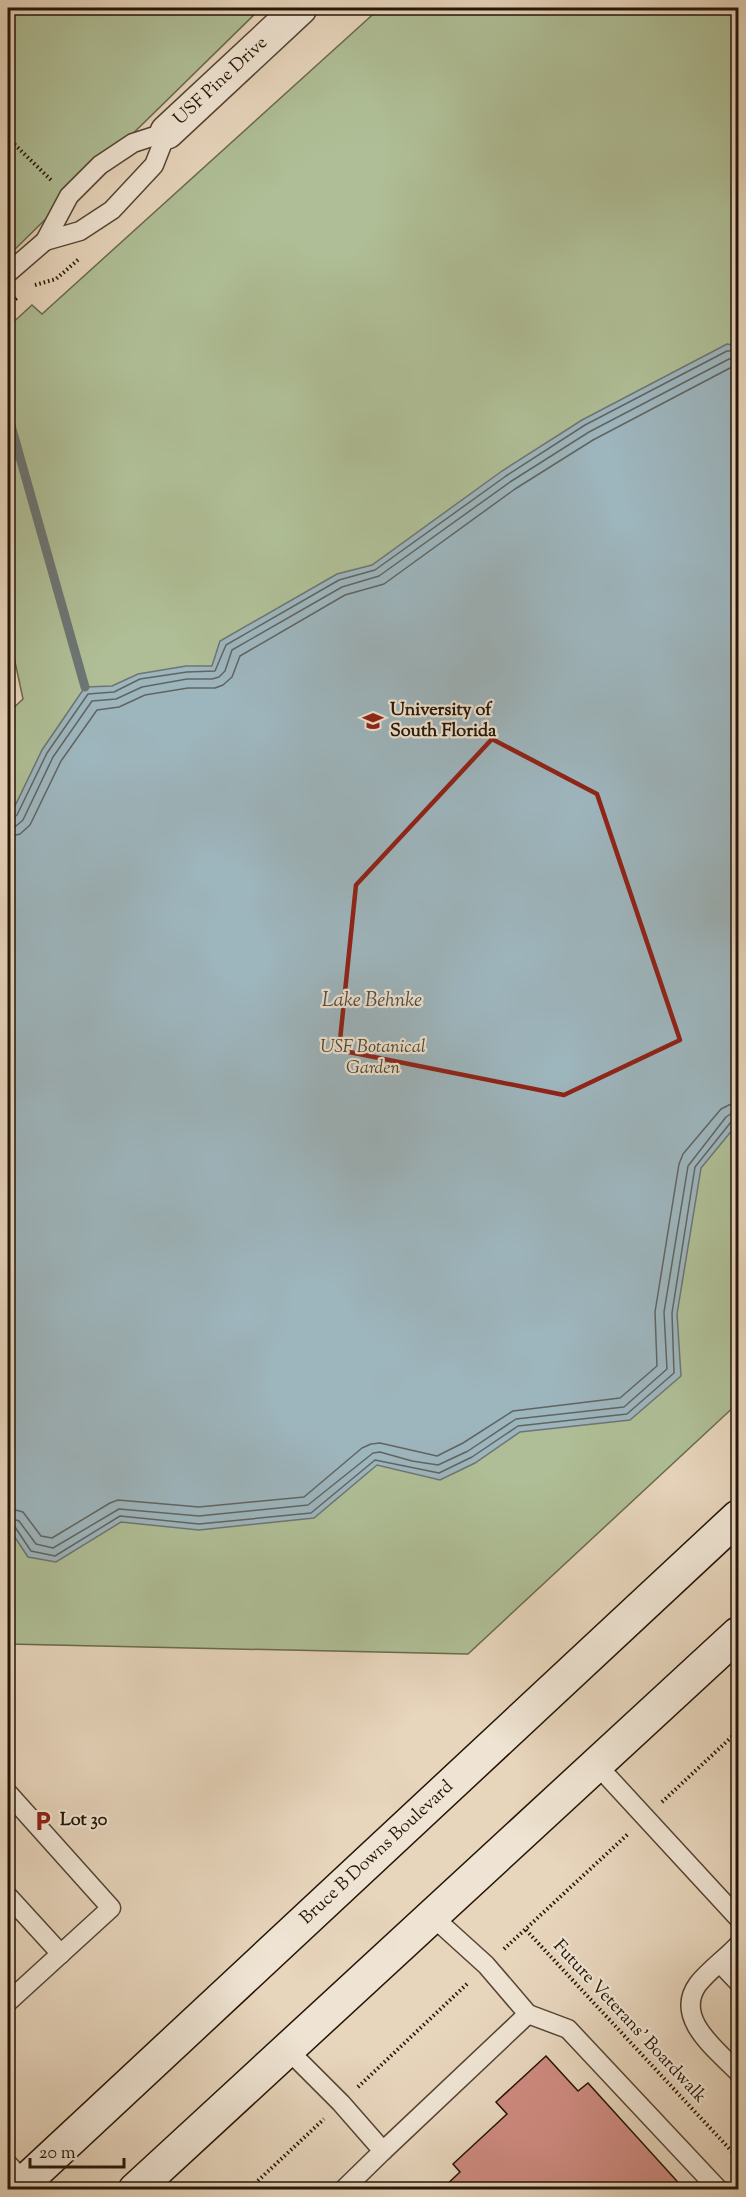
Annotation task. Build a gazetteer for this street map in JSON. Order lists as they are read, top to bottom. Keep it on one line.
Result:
{"streets":{"main road":["USF Pine Drive","Bruce B Downs Boulevard"],"path":["Future Veterans' Boardwalk"]},"water":["Lake Behnke"],"parks":["USF Botanical Garden"],"places":{"school or university":["University of South Florida"],"parking":["Lot 30"]},"scale_bar":"20 m"}
